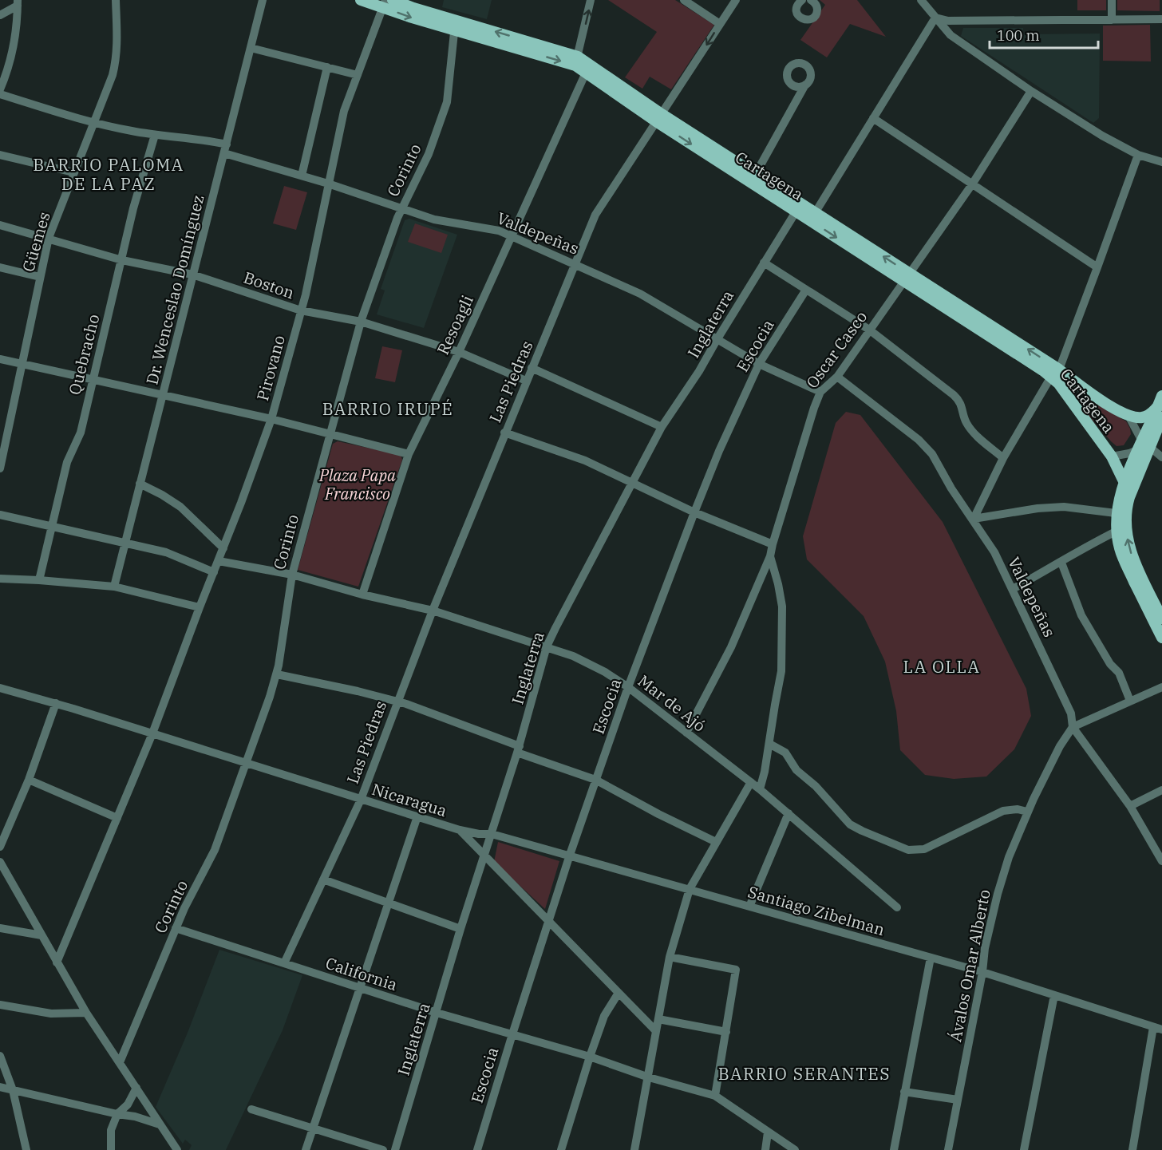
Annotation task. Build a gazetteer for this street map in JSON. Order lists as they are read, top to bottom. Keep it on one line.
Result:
{"streets":{"main road":["Cartagena"],"street":["Corinto","Valdepeñas","Güemes","Boston","Dr. Wenceslao Domínguez","Inglaterra","Resoagli","Escocia","Oscar Casco","Quebracho","Pirovano","Las Piedras","Mar de Ajó","Nicaragua","Santiago Zibelman","Ávalos Omar Alberto","California"]},"crossings":[["Corinto","Cartagena"],["Corinto","Valdepeñas"],["Corinto","Boston"],["Corinto","Mar de Ajó"],["Corinto","Nicaragua"],["Corinto","California"],["Cartagena","Inglaterra"],["Cartagena","Resoagli"],["Cartagena","Oscar Casco"],["Cartagena","Pirovano"],["Cartagena","Las Piedras"],["Valdepeñas","Dr. Wenceslao Domínguez"],["Valdepeñas","Inglaterra"],["Valdepeñas","Resoagli"],["Valdepeñas","Escocia"],["Valdepeñas","Oscar Casco"],["Valdepeñas","Pirovano"],["Valdepeñas","Las Piedras"],["Valdepeñas","Ávalos Omar Alberto"],["Güemes","Boston"],["Boston","Dr. Wenceslao Domínguez"],["Boston","Resoagli"],["Boston","Quebracho"],["Boston","Pirovano"],["Boston","Las Piedras"],["Inglaterra","Mar de Ajó"],["Inglaterra","Nicaragua"],["Inglaterra","Santiago Zibelman"],["Inglaterra","California"],["Resoagli","Mar de Ajó"],["Escocia","Mar de Ajó"],["Escocia","Nicaragua"],["Escocia","Santiago Zibelman"],["Escocia","California"],["Oscar Casco","Mar de Ajó"],["Pirovano","Mar de Ajó"],["Pirovano","Nicaragua"],["Las Piedras","Mar de Ajó"],["Las Piedras","Nicaragua"],["Las Piedras","California"],["Nicaragua","Santiago Zibelman"],["Santiago Zibelman","Ávalos Omar Alberto"]],"districts":["BARRIO PALOMA DE LA PAZ","BARRIO IRUPÉ","LA OLLA","BARRIO SERANTES"],"parks":["Plaza Papa Francisco"],"scale_bar":"100 m"}
